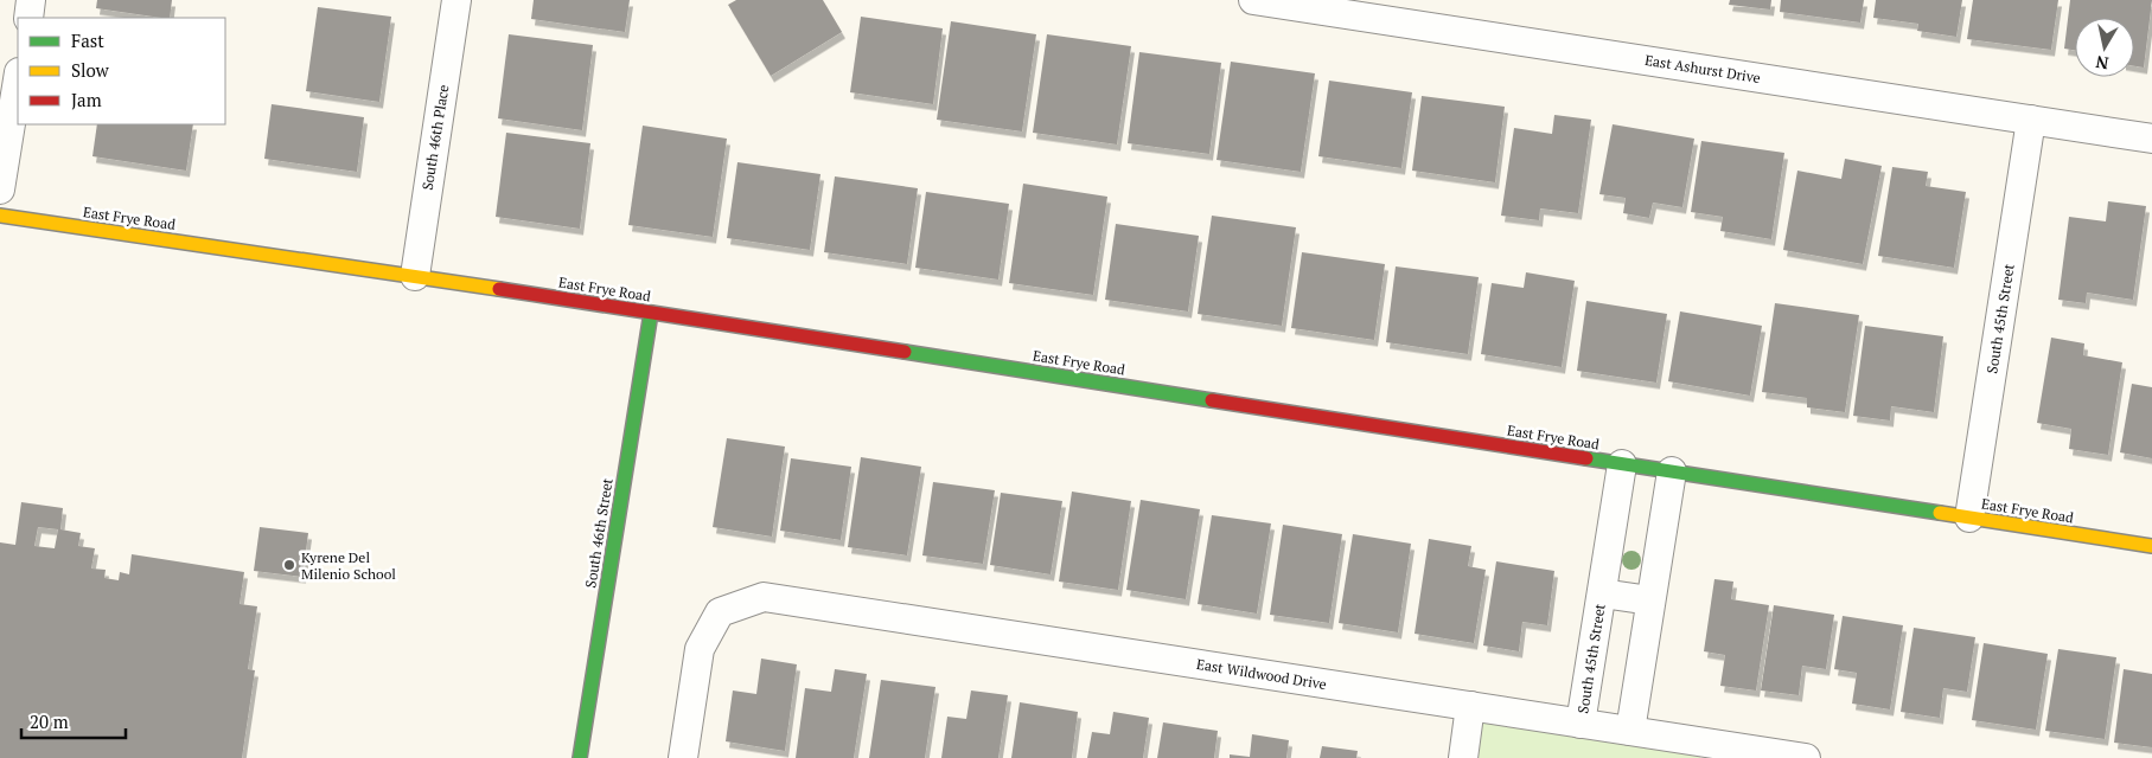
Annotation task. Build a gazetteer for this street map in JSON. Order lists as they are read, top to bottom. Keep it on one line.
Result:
{"streets":{"street":["East Ashurst Drive","South 46th Place","East Frye Road","South 45th Street","South 46th Street","East Wildwood Drive"]},"crossings":[["East Ashurst Drive","South 45th Street"],["South 46th Place","East Frye Road"],["East Frye Road","South 45th Street"],["East Frye Road","South 46th Street"],["South 45th Street","East Wildwood Drive"]],"places":["Kyrene Del Milenio School"],"legend":["Fast","Slow","Jam"],"scale_bar":"20 m","north":"bottom"}
